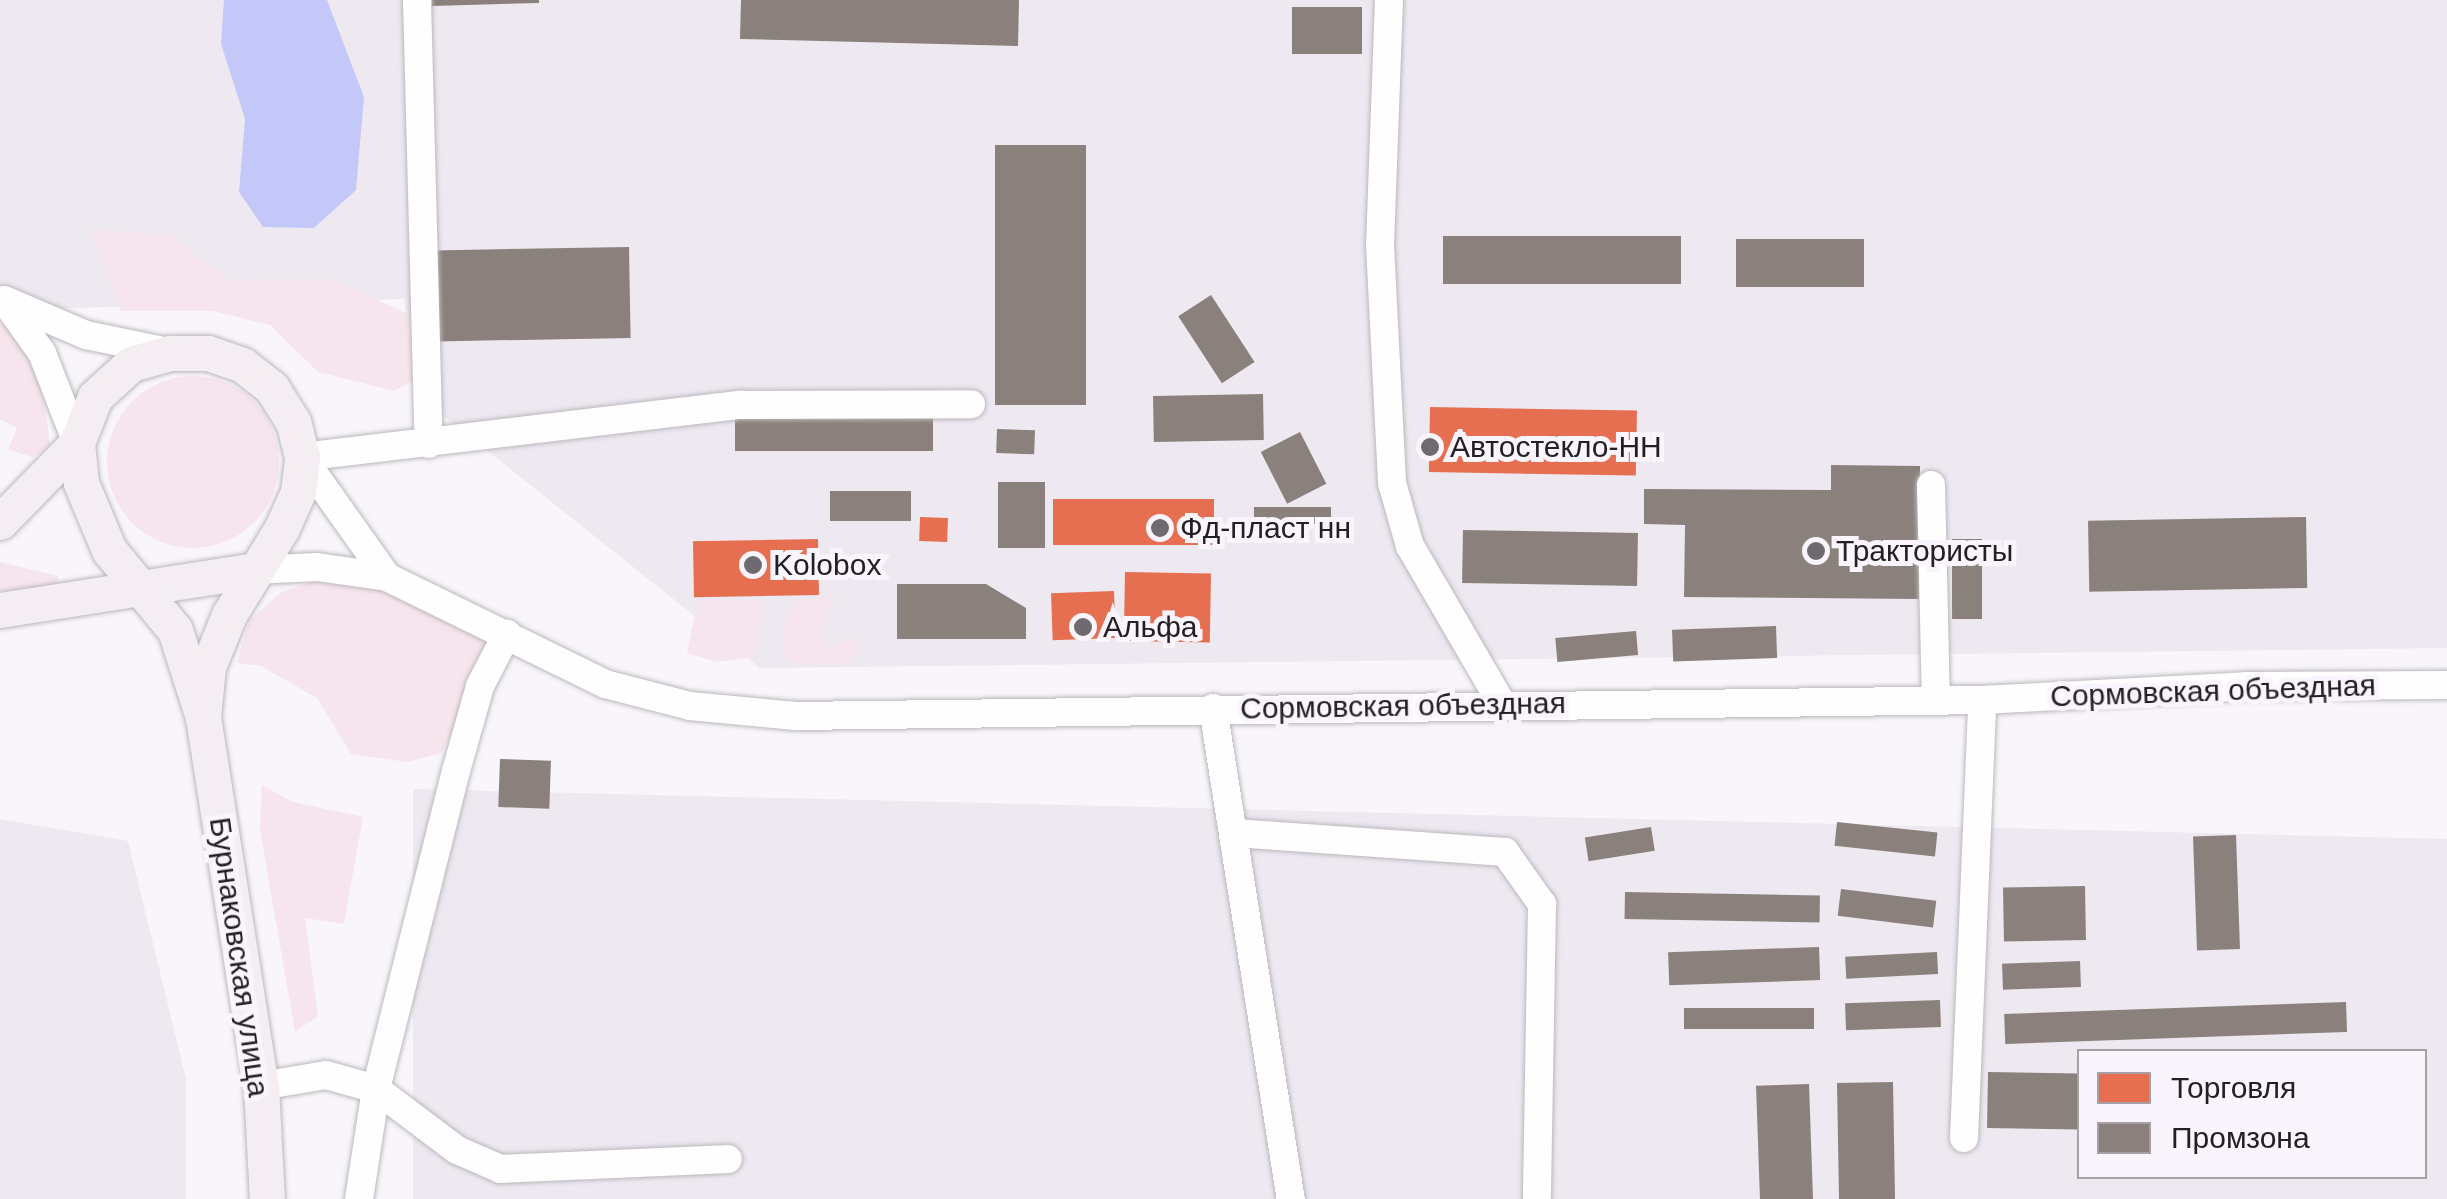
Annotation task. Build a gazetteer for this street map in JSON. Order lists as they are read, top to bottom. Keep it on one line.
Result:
{"streets":{"main road":["Бурнаковская улица"],"street":["Сормовская объездная"]},"places":["Автостекло-НН","Фд-пласт нн","Трактористы","Kolobox","Альфа"],"legend":["Торговля","Промзона"]}
